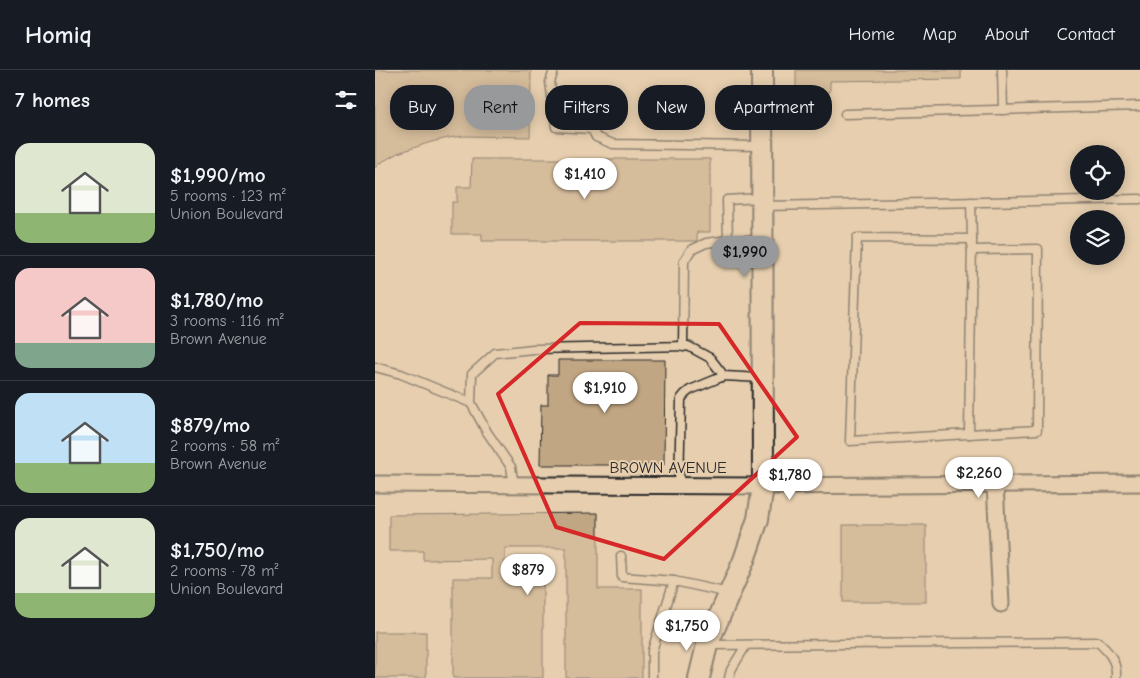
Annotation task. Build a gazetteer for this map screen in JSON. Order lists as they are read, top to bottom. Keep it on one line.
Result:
{"streets":{"street":["BROWN AVENUE"]},"page":{"header":"Homiq","nav":["Home","Map","About","Contact"],"heading":"7 homes","chip":["Buy","Rent","Filters","New","Apartment"],"list":[{"name":"$1,990/mo","note":"5 rooms · 123 m² · Union Boulevard"},{"name":"$1,780/mo","note":"3 rooms · 116 m² · Brown Avenue"},{"name":"$879/mo","note":"2 rooms · 58 m² · Brown Avenue"},{"name":"$1,750/mo","note":"2 rooms · 78 m² · Union Boulevard"}],"price":["$1,410","$1,990","$1,910","$2,260","$1,780","$879","$1,750"]}}
